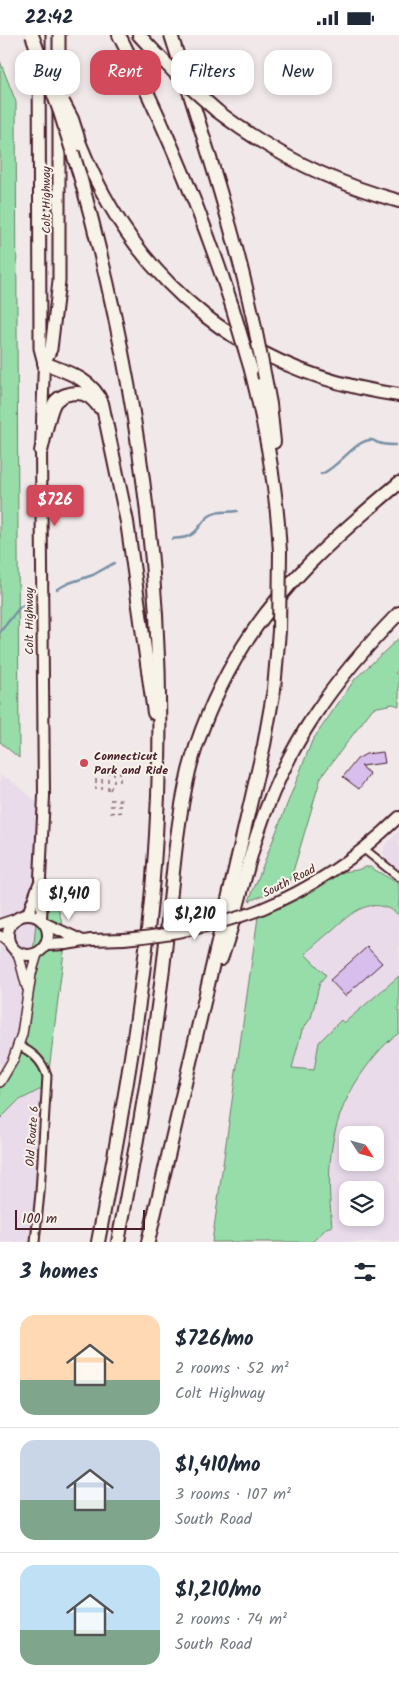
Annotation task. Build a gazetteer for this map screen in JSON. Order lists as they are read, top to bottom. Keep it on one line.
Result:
{"streets":{"highway":["Colt Highway"],"main road":["South Road"],"street":["Old Route 6"]},"crossings":[["Colt Highway","South Road"]],"places":["Connecticut Park and Ride"],"scale_bar":"100 m","north":"bottom right","page":{"status":"22:42","chip":["Buy","Rent","Filters","New"],"price":["$726","$1,410","$1,210"],"scale":"100 m","heading":"3 homes","list":[{"name":"$726/mo","note":"2 rooms · 52 m² · Colt Highway"},{"name":"$1,410/mo","note":"3 rooms · 107 m² · South Road"},{"name":"$1,210/mo","note":"2 rooms · 74 m² · South Road"}]}}
